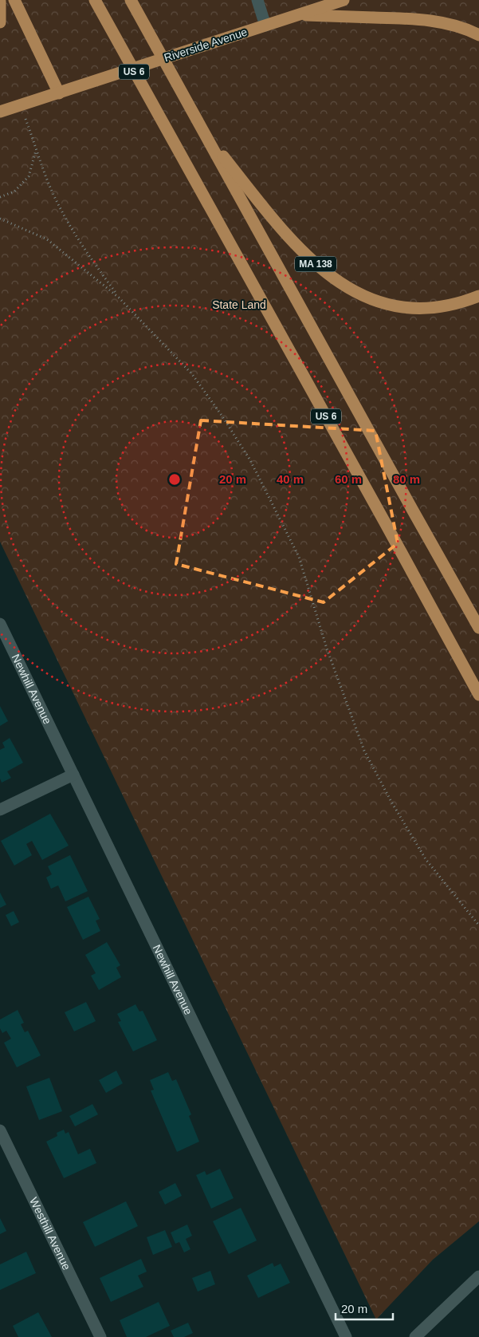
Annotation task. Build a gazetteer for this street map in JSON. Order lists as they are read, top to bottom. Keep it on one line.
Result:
{"streets":{"main road":["Riverside Avenue","US 6","MA 138"],"street":["Newhill Avenue","Westhill Avenue"]},"crossings":[["US 6","MA 138"]],"parks":["State Land"],"scale_bar":"20 m","rings":["20 m","40 m","60 m","80 m"]}
